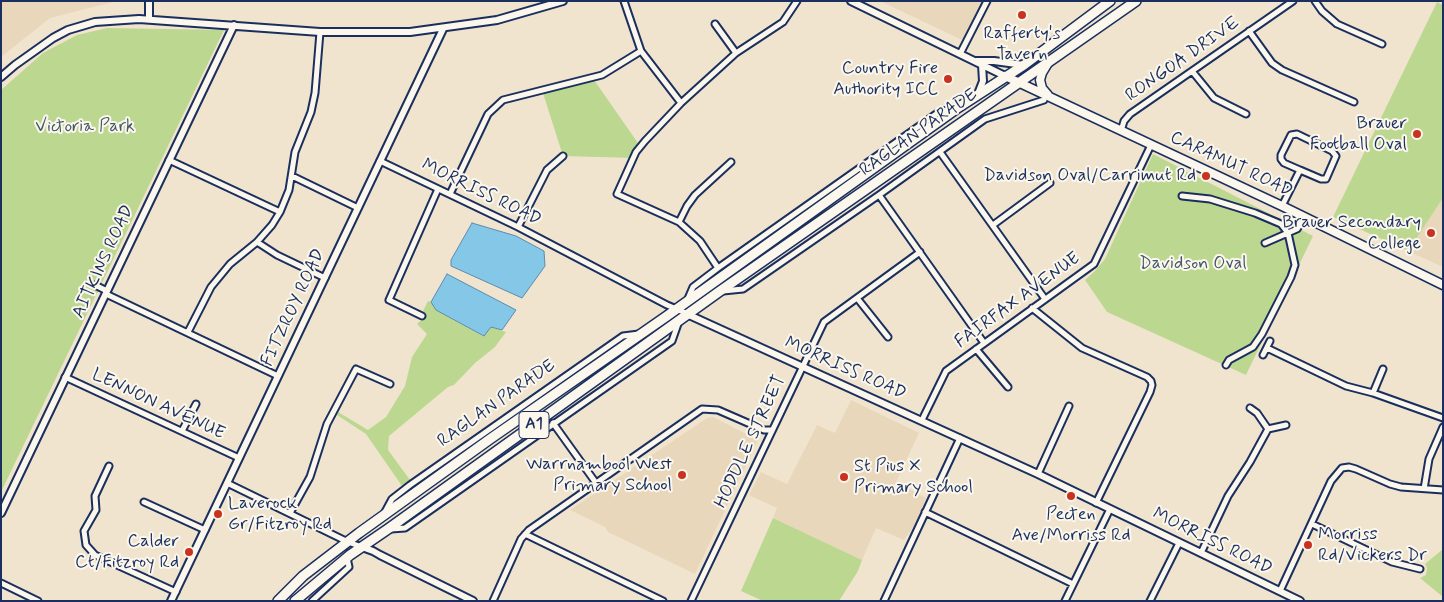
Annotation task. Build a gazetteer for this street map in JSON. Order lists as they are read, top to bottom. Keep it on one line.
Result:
{"streets":{"highway":["RAGLAN PARADE","A1"],"main road":["CARAMUT ROAD"],"street":["RONGOA DRIVE","MORRISS ROAD","AITKINS ROAD","FAIRFAX AVENUE","FITZROY ROAD","LENNON AVENUE","HODDLE STREET"]},"crossings":[["RONGOA DRIVE","CARAMUT ROAD"],["RAGLAN PARADE","CARAMUT ROAD"],["RAGLAN PARADE","MORRISS ROAD"],["CARAMUT ROAD","FAIRFAX AVENUE"],["MORRISS ROAD","FAIRFAX AVENUE"],["MORRISS ROAD","FITZROY ROAD"],["MORRISS ROAD","HODDLE STREET"],["AITKINS ROAD","LENNON AVENUE"],["FITZROY ROAD","LENNON AVENUE"]],"parks":["Victoria Park","Davidson Oval"],"places":["Rafferty's Tavern","Country Fire Authority ICC","Brauer Football Oval","Davidson Oval/Carrimut Rd","Brauer Secondary College","Warrnambool West Primary School","St Pius X Primary School","Pecten Ave/Morriss Rd","Laverock Gr/Fitzroy Rd","Morriss Rd/Vickers Dr","Calder Ct/Fitzroy Rd"]}
